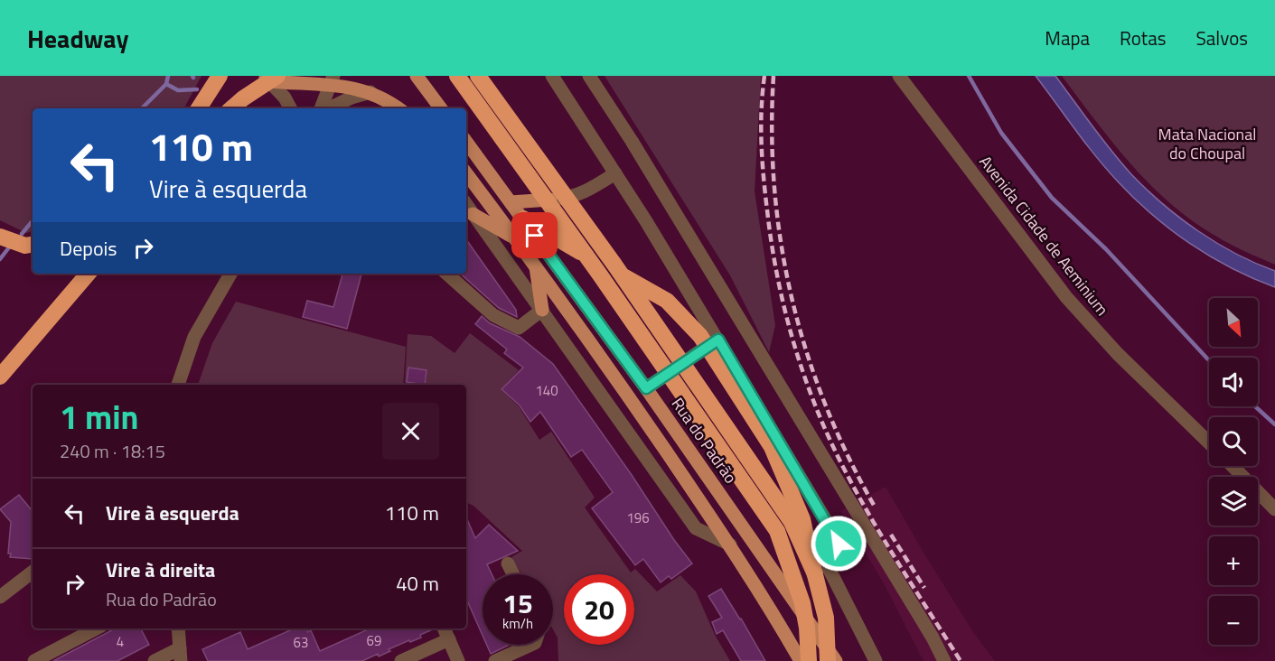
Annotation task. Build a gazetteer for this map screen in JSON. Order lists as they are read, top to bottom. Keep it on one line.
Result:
{"streets":{"main road":["Rua do Padrão"],"street":["Avenida Cidade de Aeminium"]},"parks":["Mata Nacional do Choupal"],"house_numbers":["140","196","69","4","63"],"north":"bottom right","page":{"header":"Headway","nav":["Mapa","Rotas","Salvos"],"turn":["110 m","Vire à esquerda"],"then":"Depois","map_buttons":["+","−"],"heading":["1 min","240 m · 18:15"],"list":[{"name":"Vire à esquerda","value":"110 m"},{"name":"Vire à direita","note":"Rua do Padrão","value":"40 m"}],"speed":"15 km/h","limit":"20"}}
